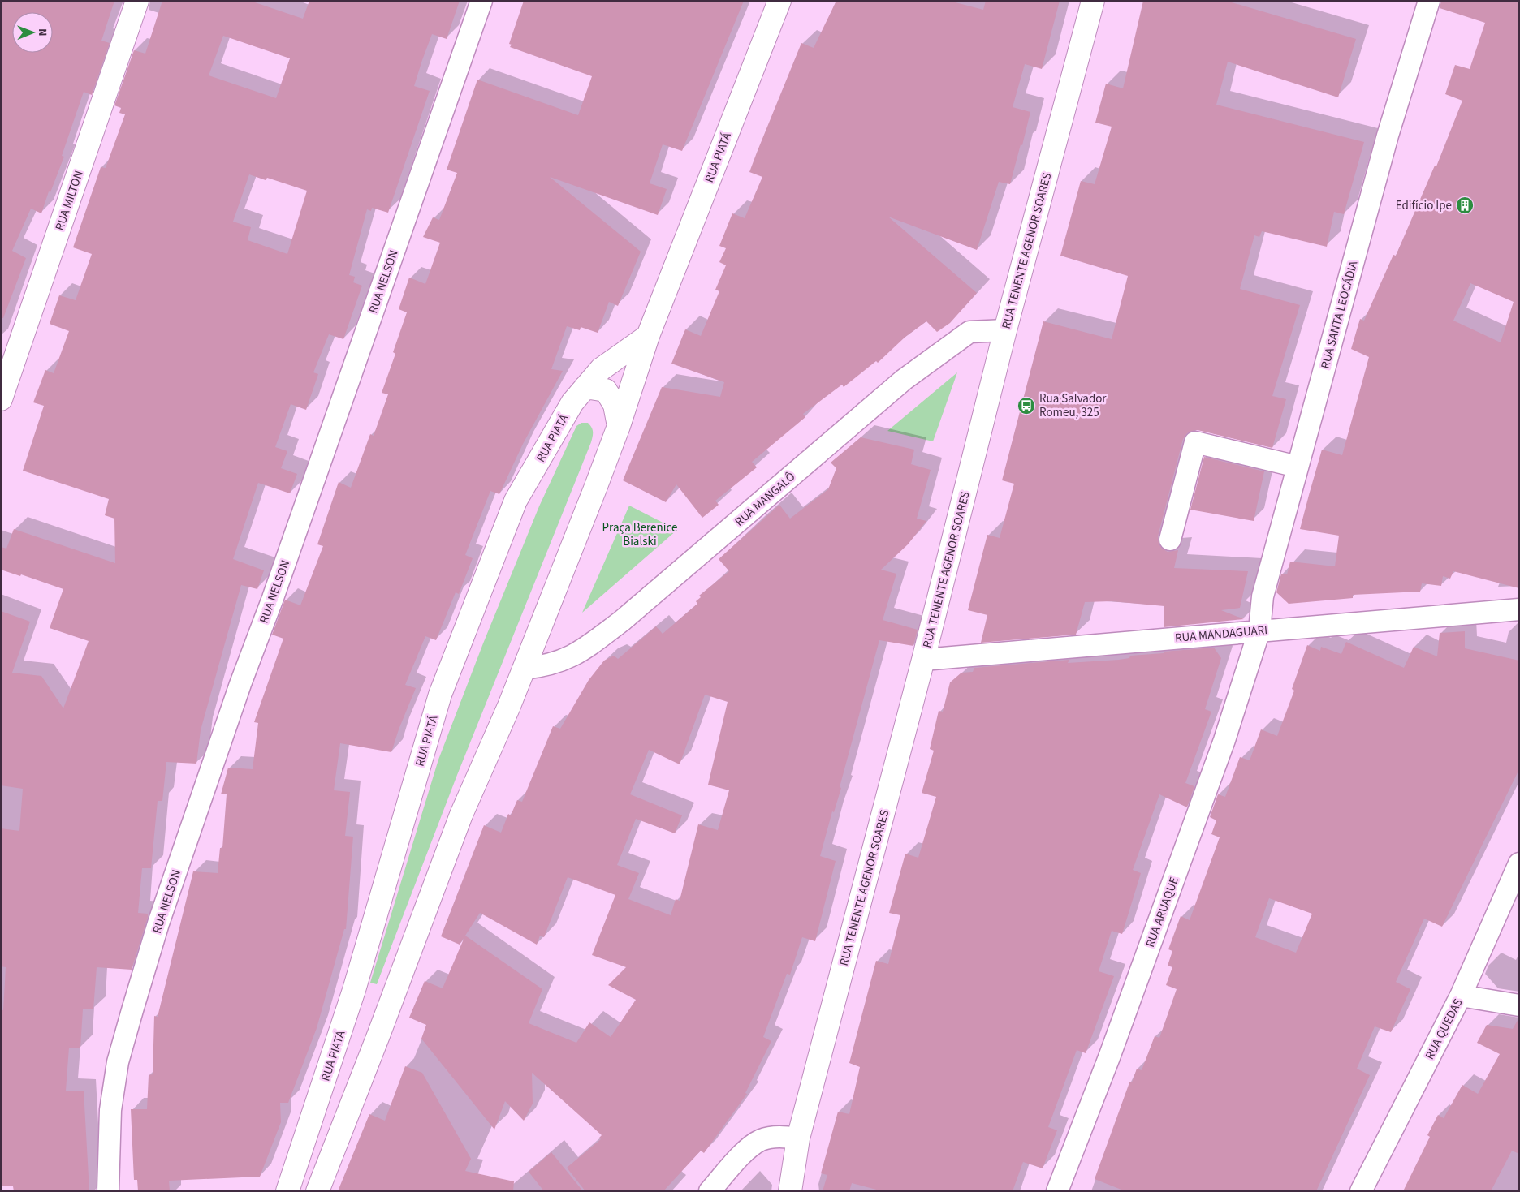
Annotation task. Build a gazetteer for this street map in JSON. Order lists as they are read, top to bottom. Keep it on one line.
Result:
{"streets":{"street":["RUA PIATÁ","RUA MILTON","RUA TENENTE AGENOR SOARES","RUA NELSON","RUA SANTA LEOCÁDIA","RUA MANGALÔ","RUA MANDAGUARI","RUA ARUAQUE","RUA QUEDAS"]},"crossings":[["RUA PIATÁ","RUA MANGALÔ"],["RUA TENENTE AGENOR SOARES","RUA MANGALÔ"],["RUA TENENTE AGENOR SOARES","RUA MANDAGUARI"],["RUA SANTA LEOCÁDIA","RUA MANDAGUARI"],["RUA SANTA LEOCÁDIA","RUA ARUAQUE"],["RUA MANDAGUARI","RUA ARUAQUE"]],"parks":["Praça Berenice Bialski"],"places":{"building":["Edifício Ipe"],"bus stop":["Rua Salvador Romeu, 325"]},"north":"right"}
